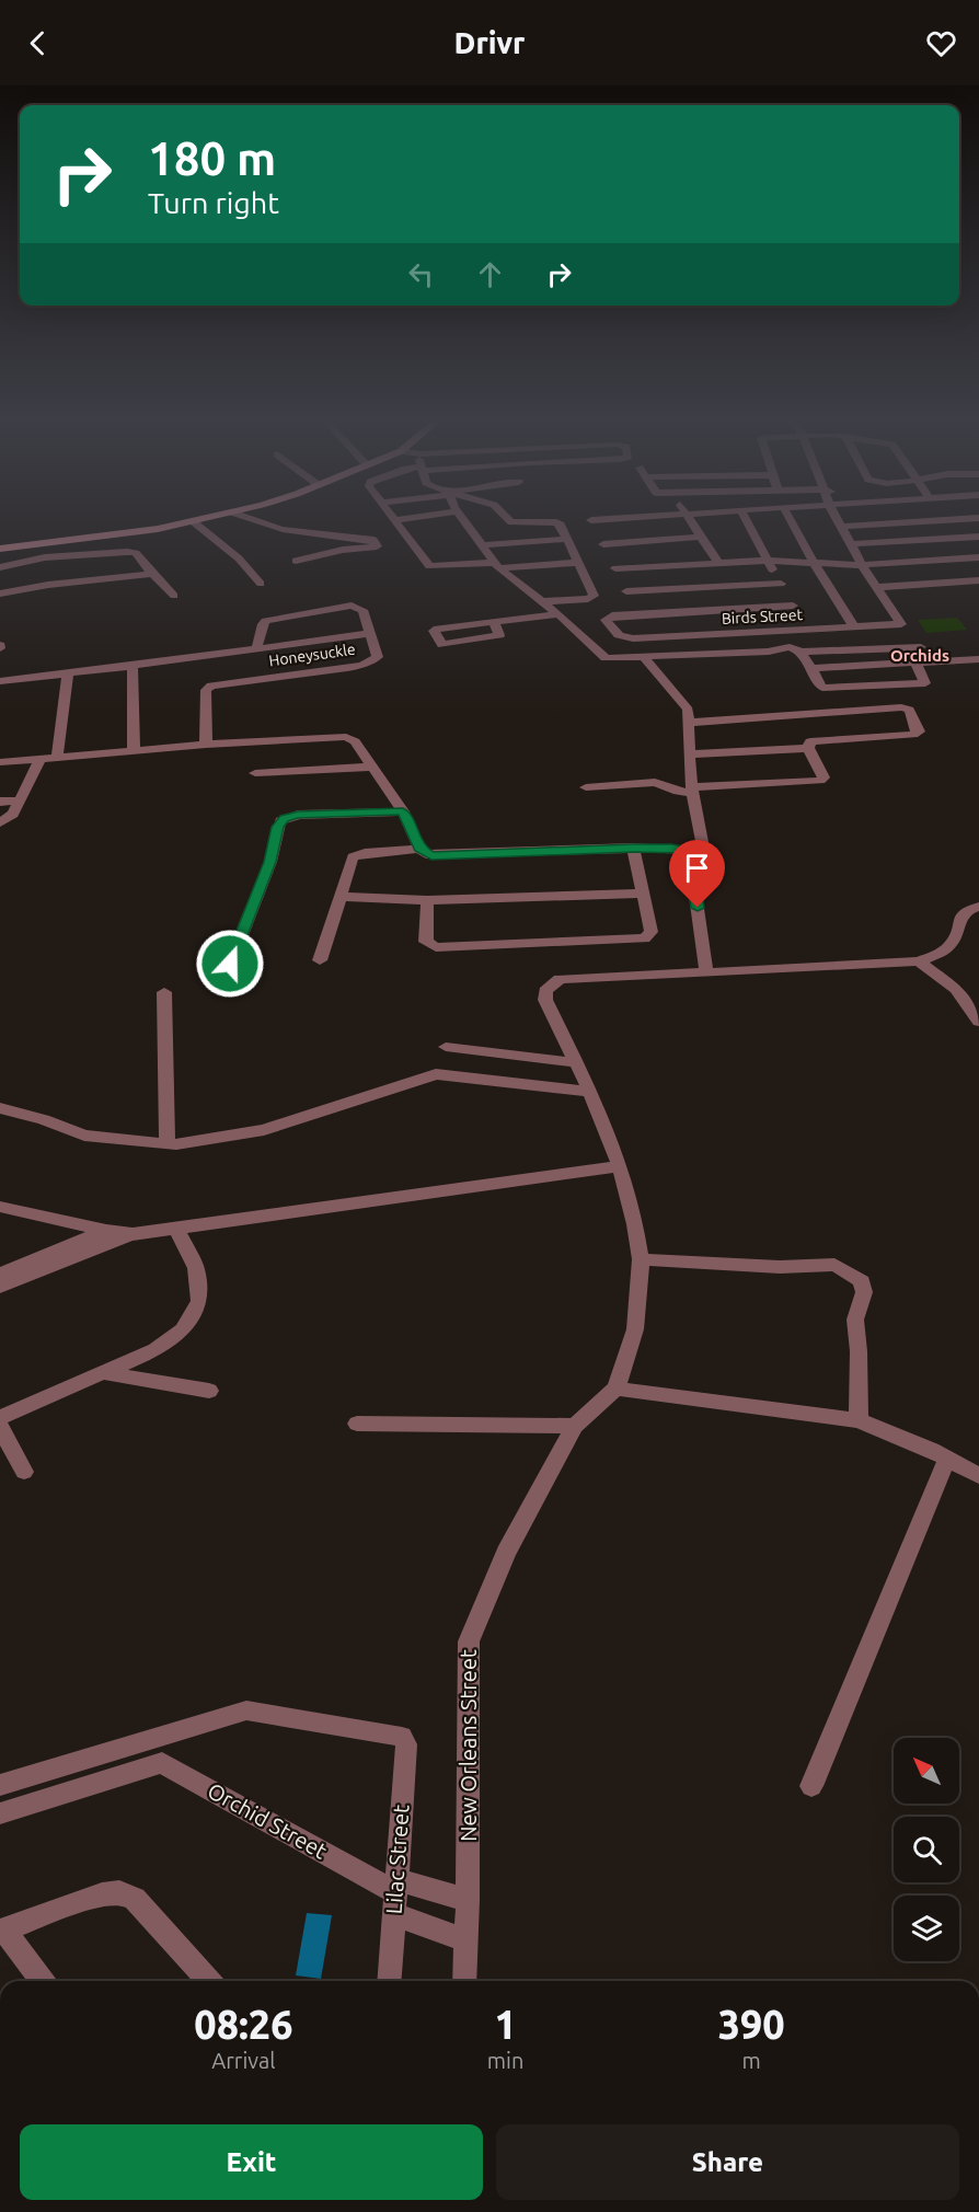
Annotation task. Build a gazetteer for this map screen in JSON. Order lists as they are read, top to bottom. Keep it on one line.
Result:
{"streets":{"street":["Birds Street","Honeysuckle","New Orleans Street","Orchid Street","Lilac Street"]},"crossings":[["Orchid Street","Lilac Street"]],"districts":["Orchids"],"north":"top left","page":{"header":"Drivr","turn":["180 m","Turn right"],"eta":["08:26","Arrival","1","min","390","m"],"buttons":["Exit","Share"]}}
